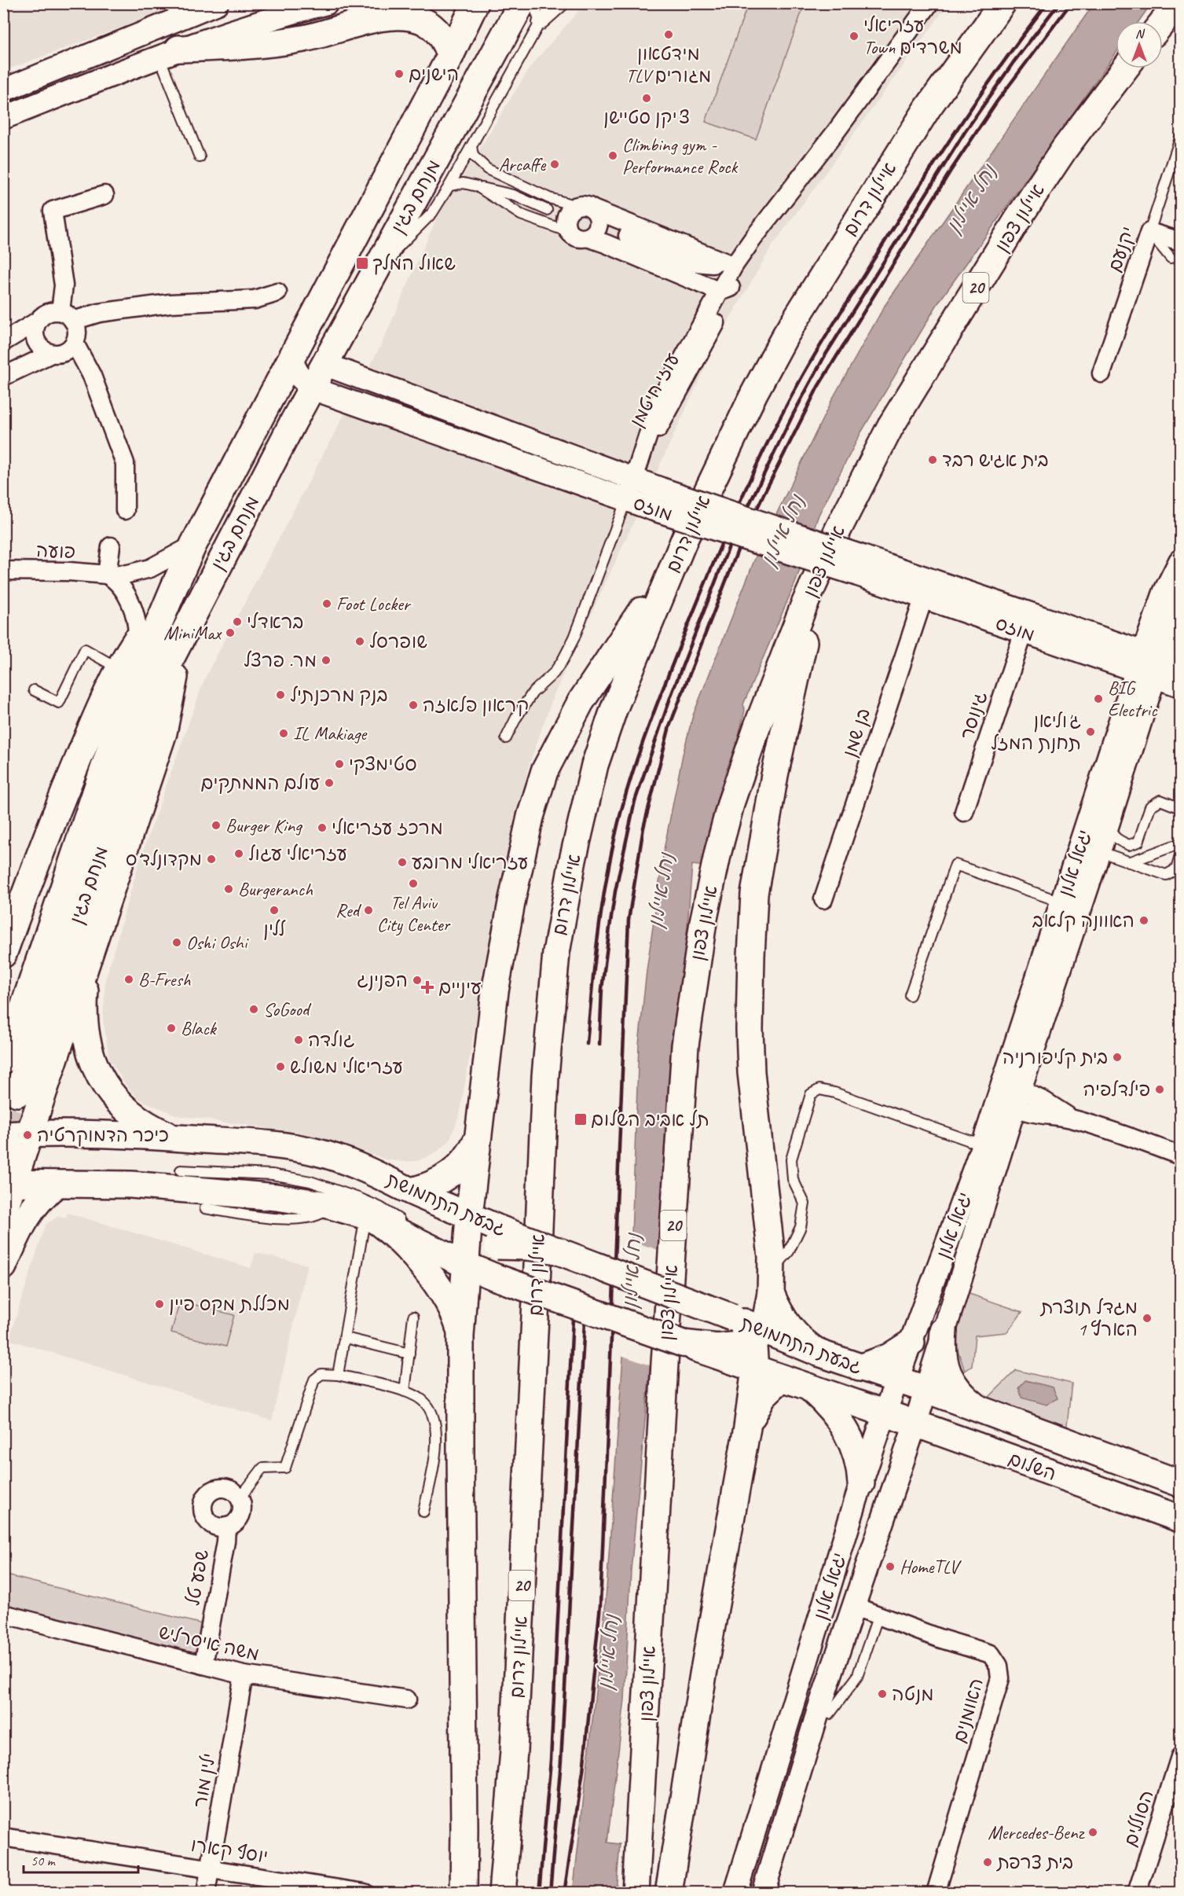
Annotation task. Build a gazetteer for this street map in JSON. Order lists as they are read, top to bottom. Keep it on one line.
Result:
{"streets":{"main road":["מנחם בגין","איילון דרום","איילון צפון","20","גבעת התחמושת","השלום"],"street":["יקנעם","עוזי חיטמן","מוזס","פועה","גינוסר","בן שמן","יגאל אלון","שפע טל","משה איסרליש","האומנים","ילין מור","הסוללים","יוסף קארו"]},"crossings":[["מנחם בגין","מוזס"],["מנחם בגין","פועה"],["מוזס","גינוסר"],["מוזס","בן שמן"],["מוזס","יגאל אלון"],["יגאל אלון","גבעת התחמושת"],["יגאל אלון","השלום"],["יגאל אלון","האומנים"],["גבעת התחמושת","השלום"],["שפע טל","משה איסרליש"],["משה איסרליש","ילין מור"],["ילין מור","יוסף קארו"]],"water":["נחל איילון"],"places":{"other":["מידטאון TLV מגורים","עזריאלי Town משרדים","הישנים","צ'יקן סטיישן","Climbing gym - Performance Rock","Arcaffe","בית אגיש רבד","Foot Locker","בראדלי","MiniMax","שופרסל","מר. פרצל","בנק מרכנתיל","BIG Electric","קראון פלאזה","ג'וליאן תחנת המזל","IL Makiage","סטימצקי","עולם הממתקים","Burger King","מרכז עזריאלי","עזריאלי עגול","מקדונלד'ס","עזריאלי מרובע","Tel Aviv City Center","Burgeranch","ללין","Red","האוונה קלאב","Oshi Oshi","B-Fresh","הפנינג","SoGood","Black","גולדה","בית קליפורניה","עזריאלי משולש","פילדלפיה","כיכר הדמוקרטיה","מכללת מקס פיין","מגדל תוצרת הארץ 1","HomeTLV","מנטה","Mercedes-Benz","בית צרפת"],"transit":["שאול המלך","תל אביב השלום"],"health":["עיניים"]},"scale_bar":"50 m","north":"top"}
